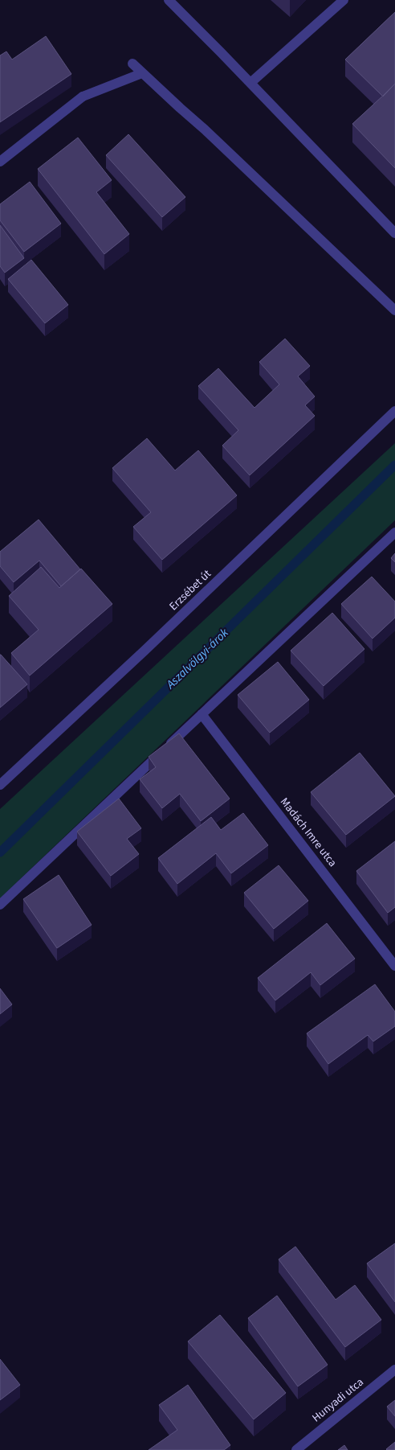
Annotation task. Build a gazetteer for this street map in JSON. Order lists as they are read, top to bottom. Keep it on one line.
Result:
{"streets":{"street":["Erzsébet út","Madách Imre utca","Hunyadi utca"]},"water":["Aszalvölgyi-árok"]}
